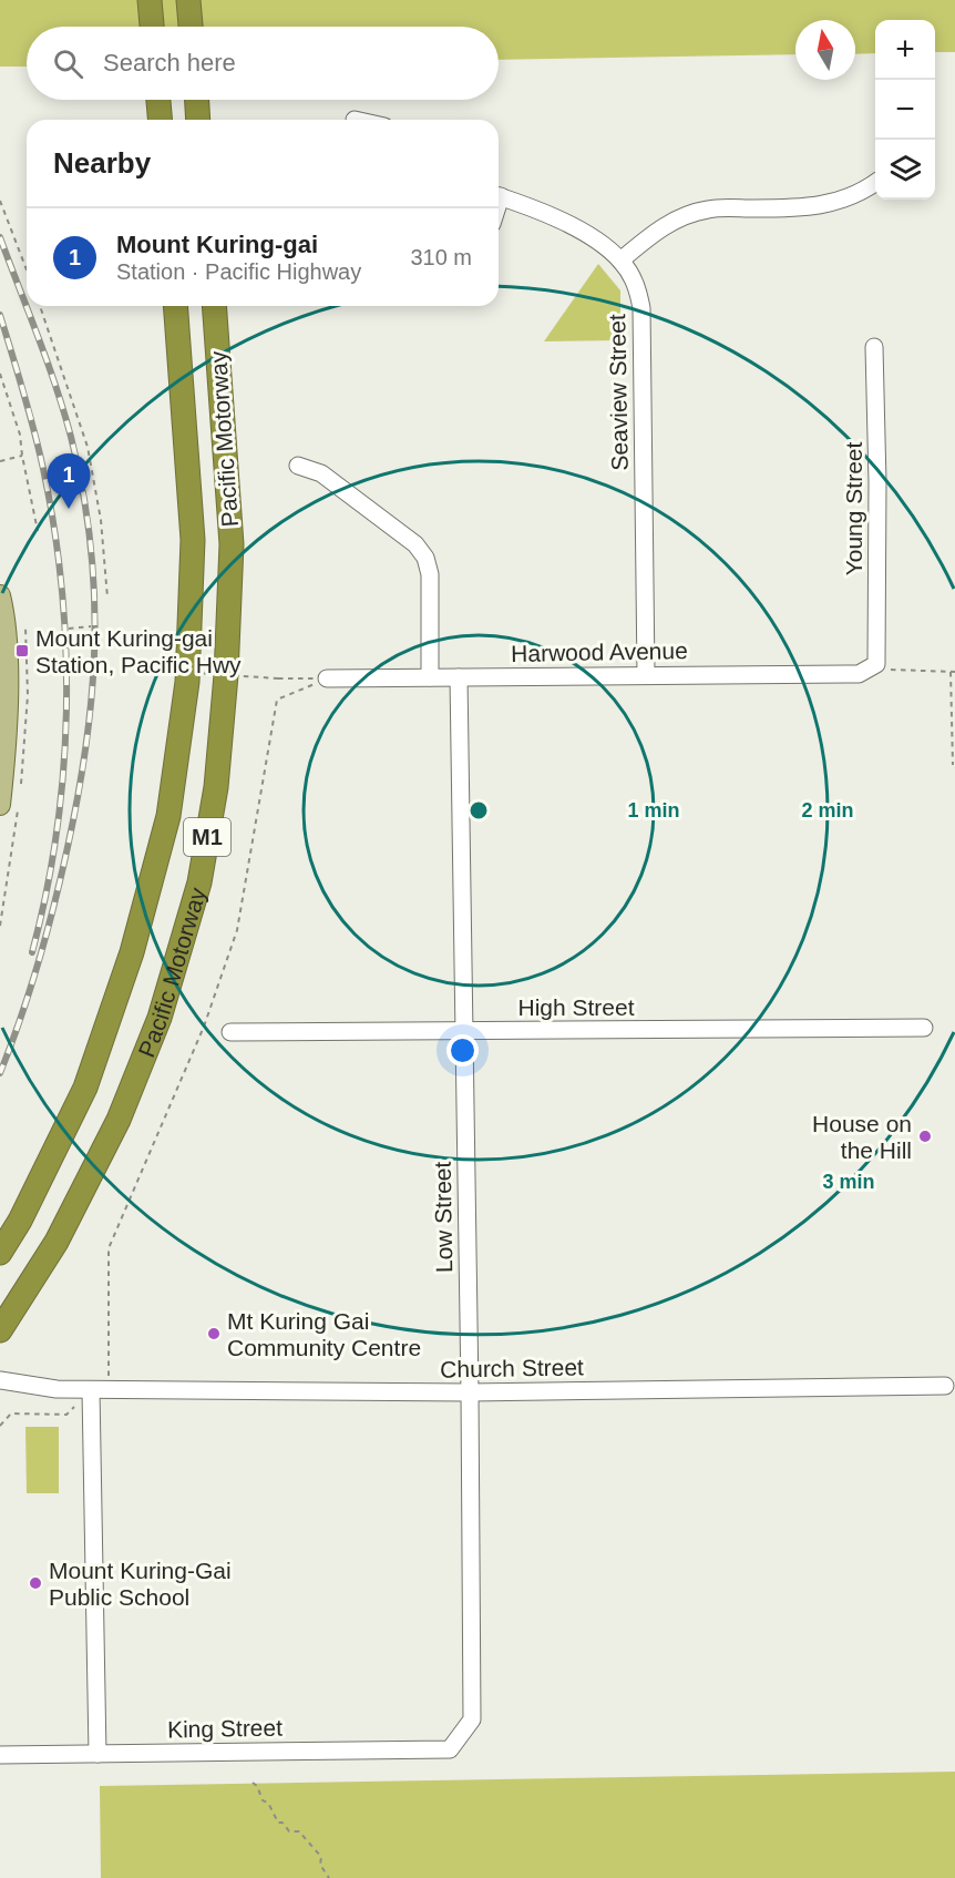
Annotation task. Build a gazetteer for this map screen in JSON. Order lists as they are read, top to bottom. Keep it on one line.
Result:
{"streets":{"highway":["Pacific Motorway","M1"],"street":["Seaview Street","Young Street","Harwood Avenue","High Street","Low Street","Church Street","King Street"]},"crossings":[["Seaview Street","Harwood Avenue"],["Young Street","Harwood Avenue"],["Harwood Avenue","Low Street"],["High Street","Low Street"],["Low Street","Church Street"],["Low Street","King Street"]],"places":{"transit":["Mount Kuring-gai Station, Pacific Hwy"],"other":["House on the Hill","Mt Kuring Gai Community Centre","Mount Kuring-Gai Public School"]},"north":"top","page":{"map_buttons":["+","−"],"search":"Search here","heading":"Nearby","list":[{"mark":"1","name":"Mount Kuring-gai","note":"Station · Pacific Highway","value":"310 m"}],"pins":"1"},"rings":["1 min","2 min","3 min"]}
